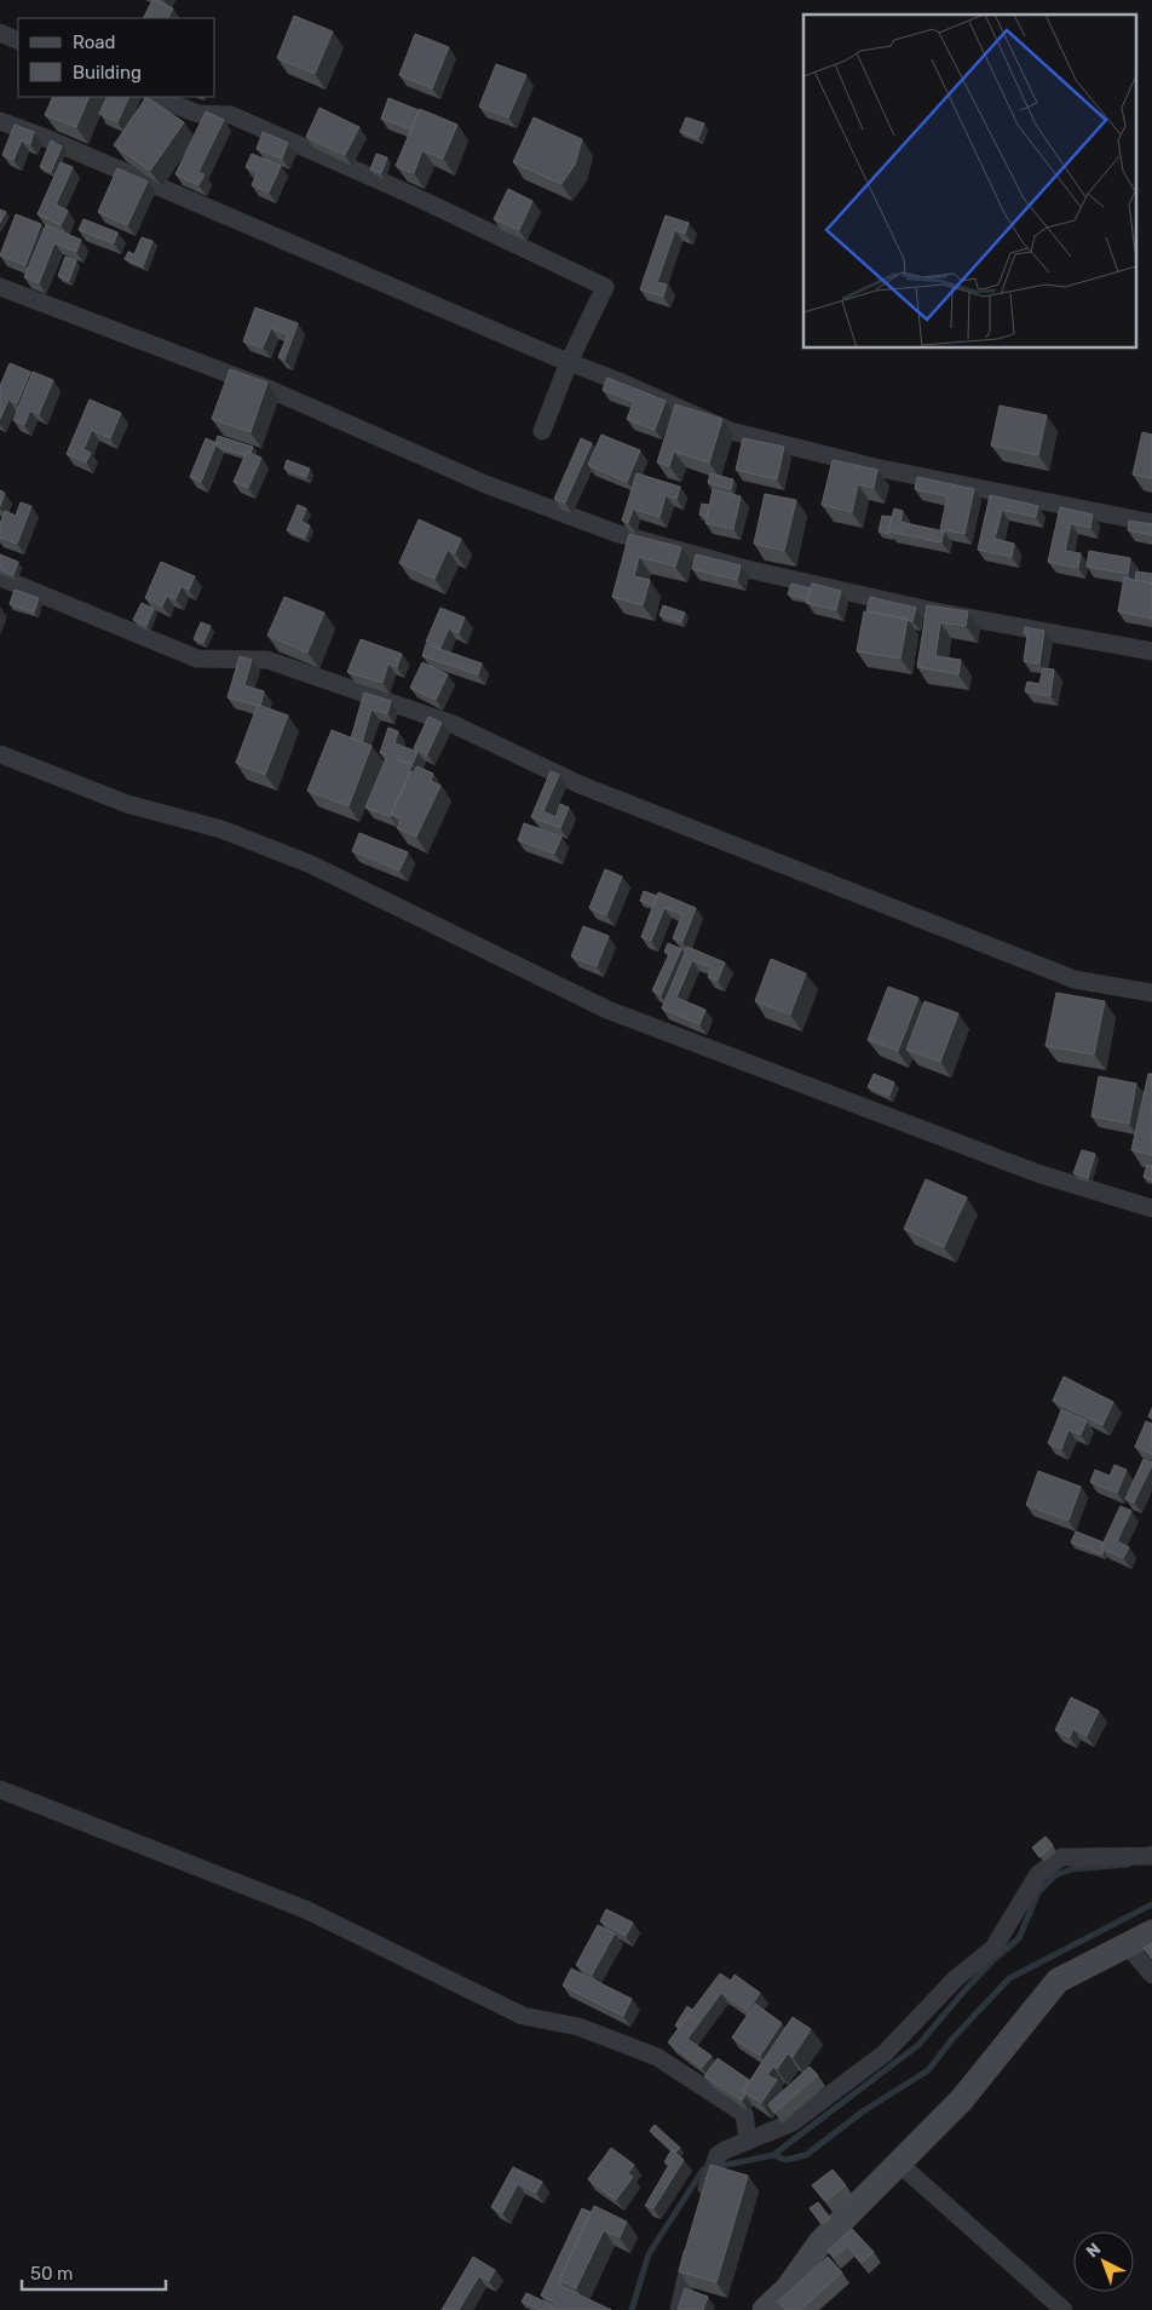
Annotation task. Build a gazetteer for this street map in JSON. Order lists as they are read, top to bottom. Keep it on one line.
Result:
{"legend":["Road","Building"],"scale_bar":"50 m","north":"top left"}
